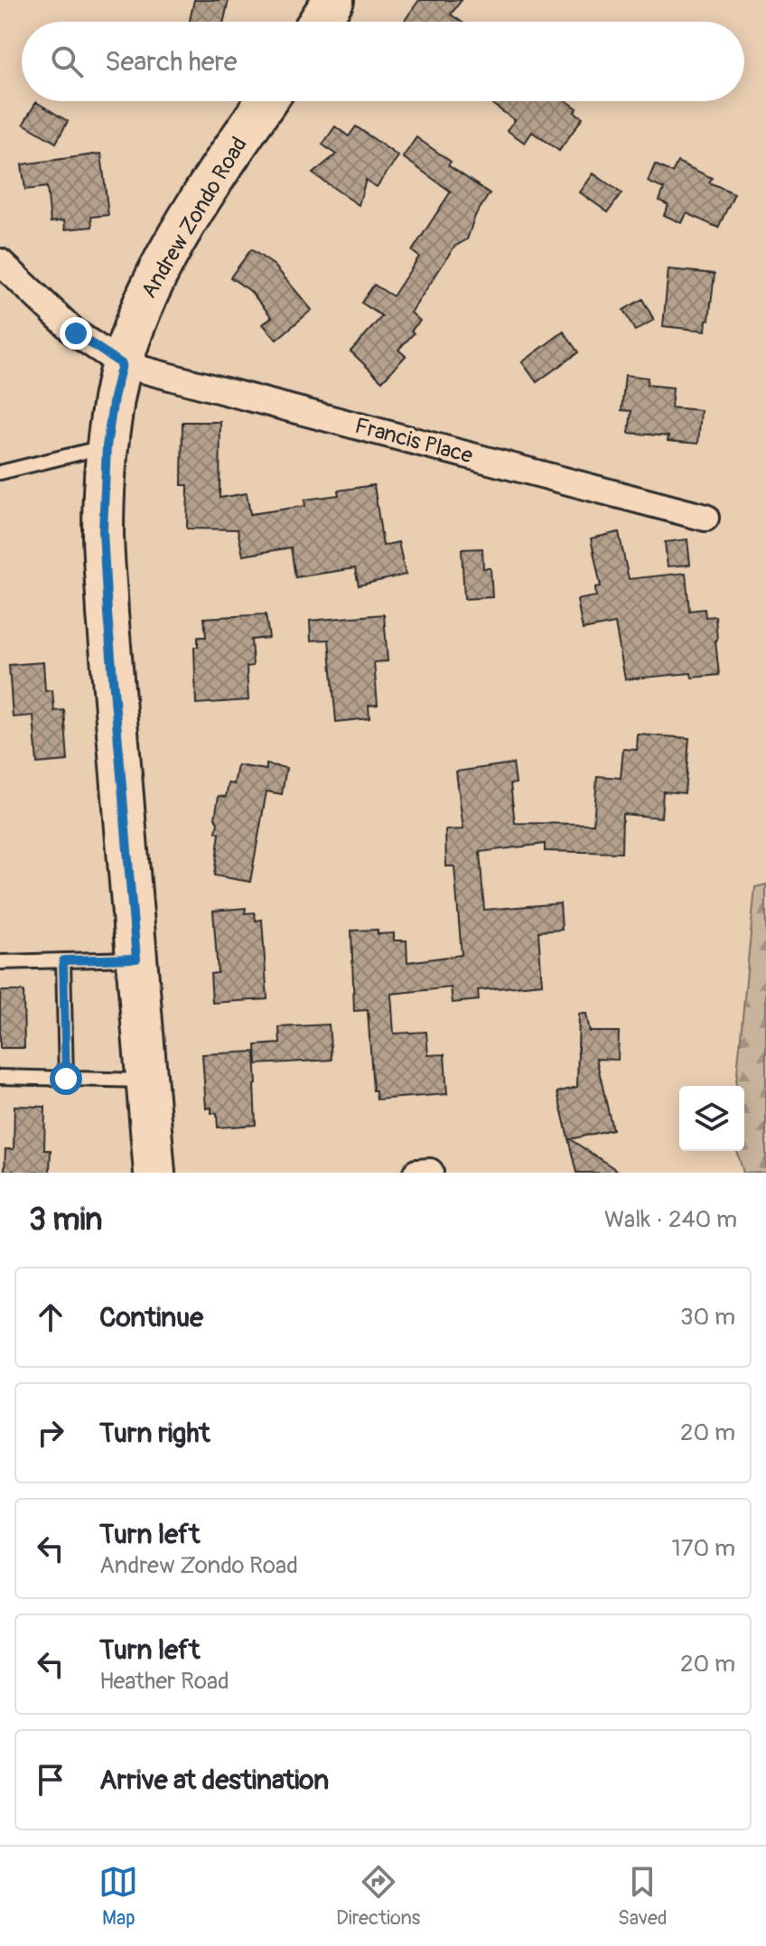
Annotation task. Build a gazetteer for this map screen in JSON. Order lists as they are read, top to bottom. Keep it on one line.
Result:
{"streets":{"main road":["Andrew Zondo Road"],"street":["Francis Place"]},"crossings":[["Andrew Zondo Road","Francis Place"]],"page":{"search":"Search here","heading":["3 min","Walk · 240 m"],"list":[["Continue","30 m"],["Turn right","20 m"],["Turn left","Andrew Zondo Road","170 m"],["Turn left","Heather Road","20 m"],"Arrive at destination"],"nav":["Map","Directions","Saved"]}}
